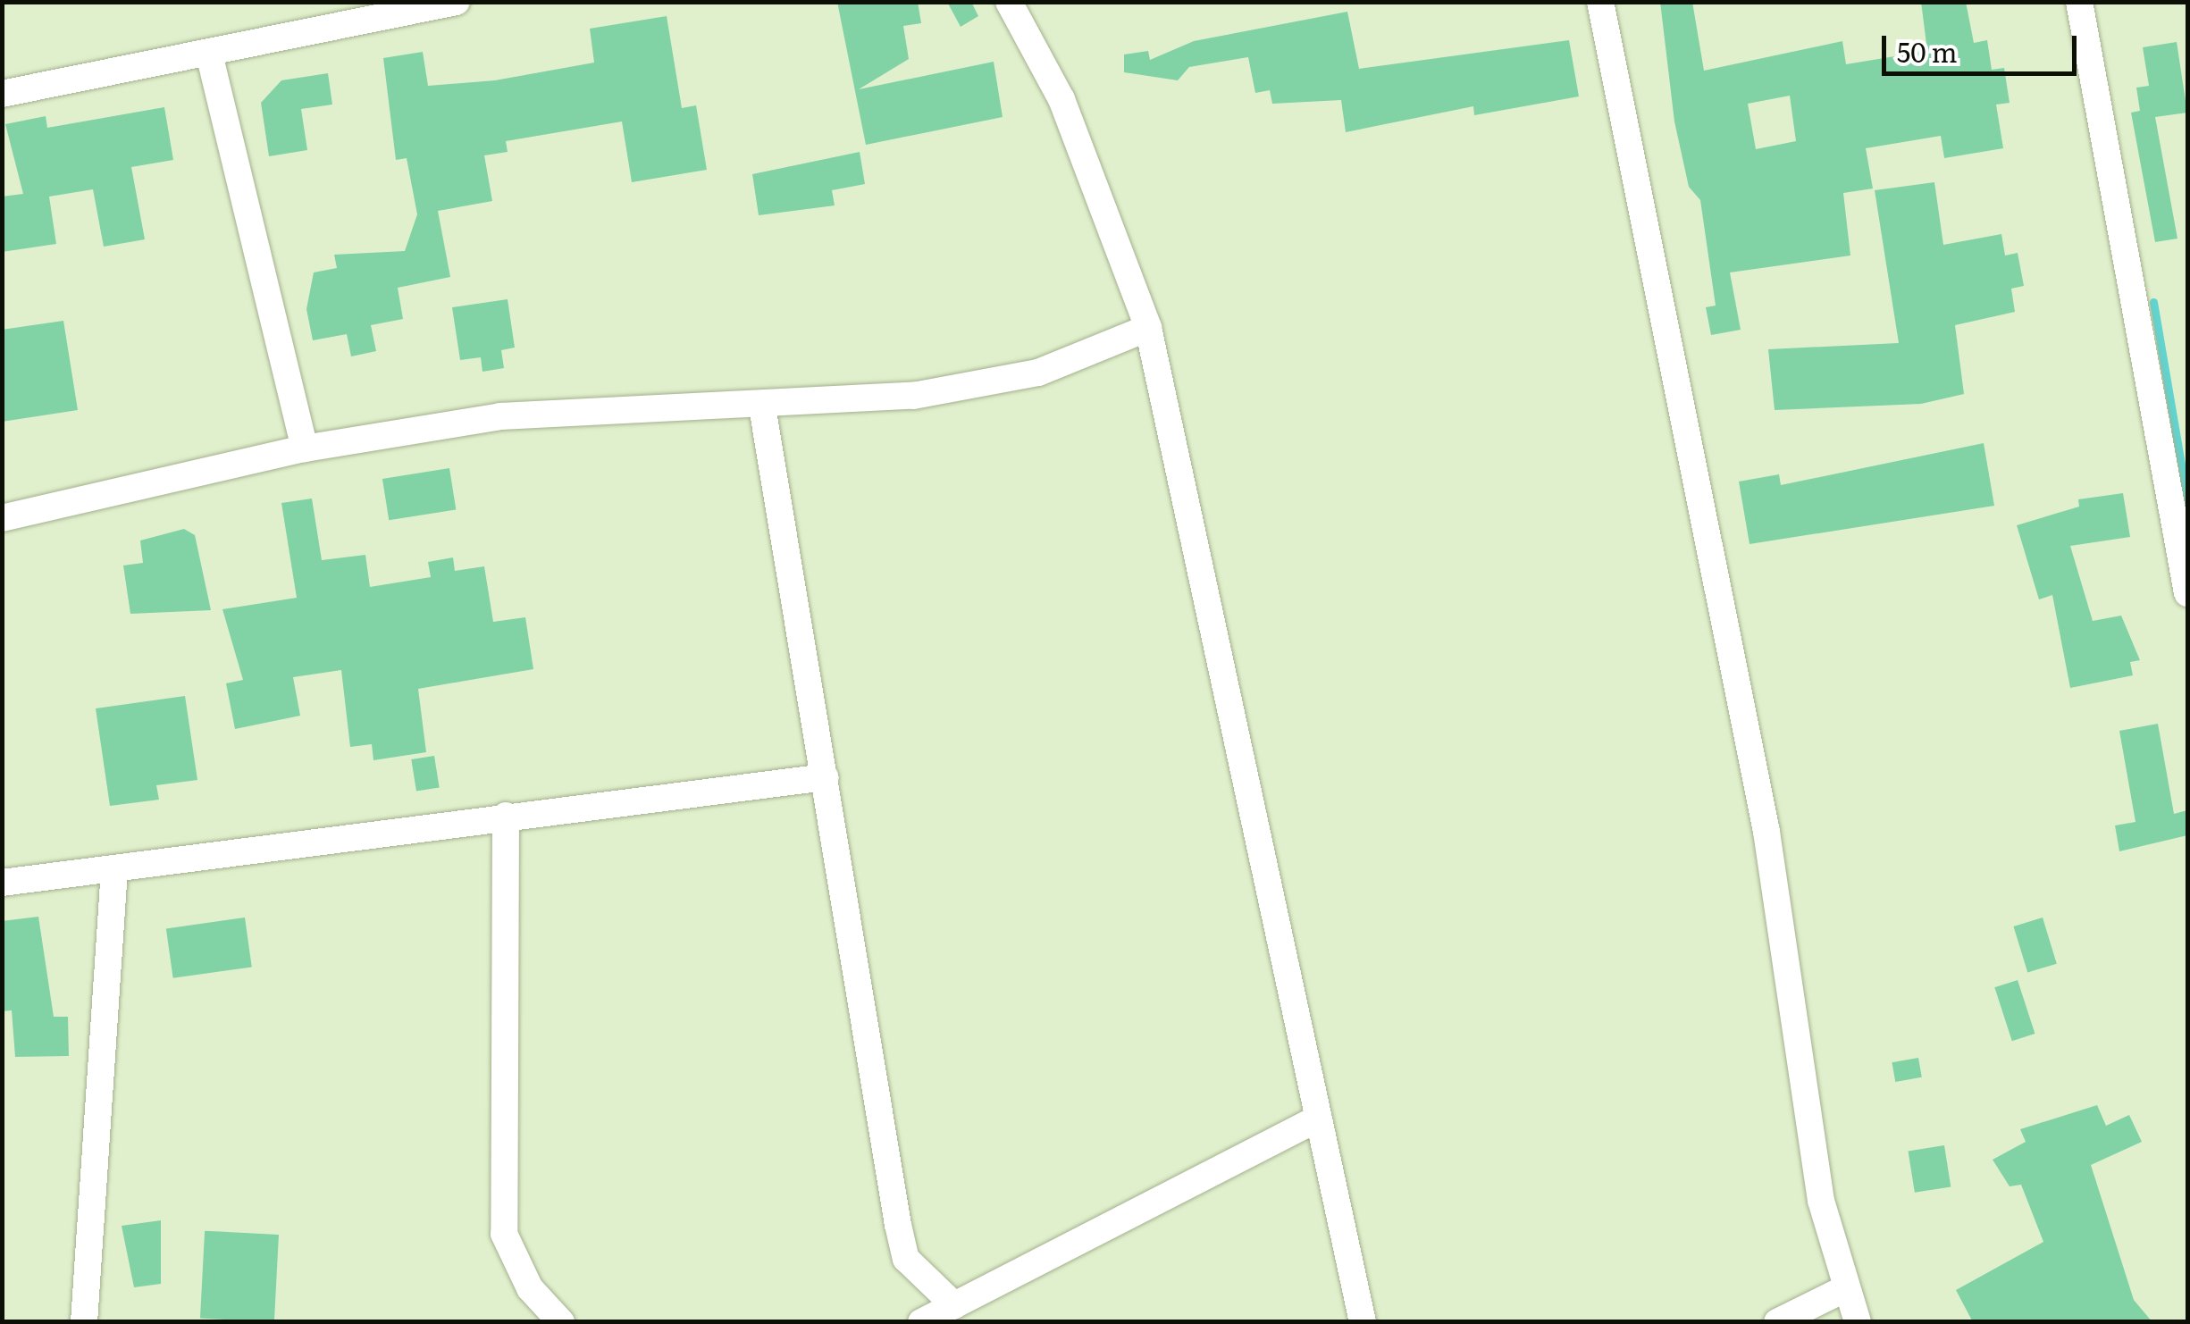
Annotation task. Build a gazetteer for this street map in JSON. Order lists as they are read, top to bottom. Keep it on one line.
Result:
{"scale_bar":"50 m"}
